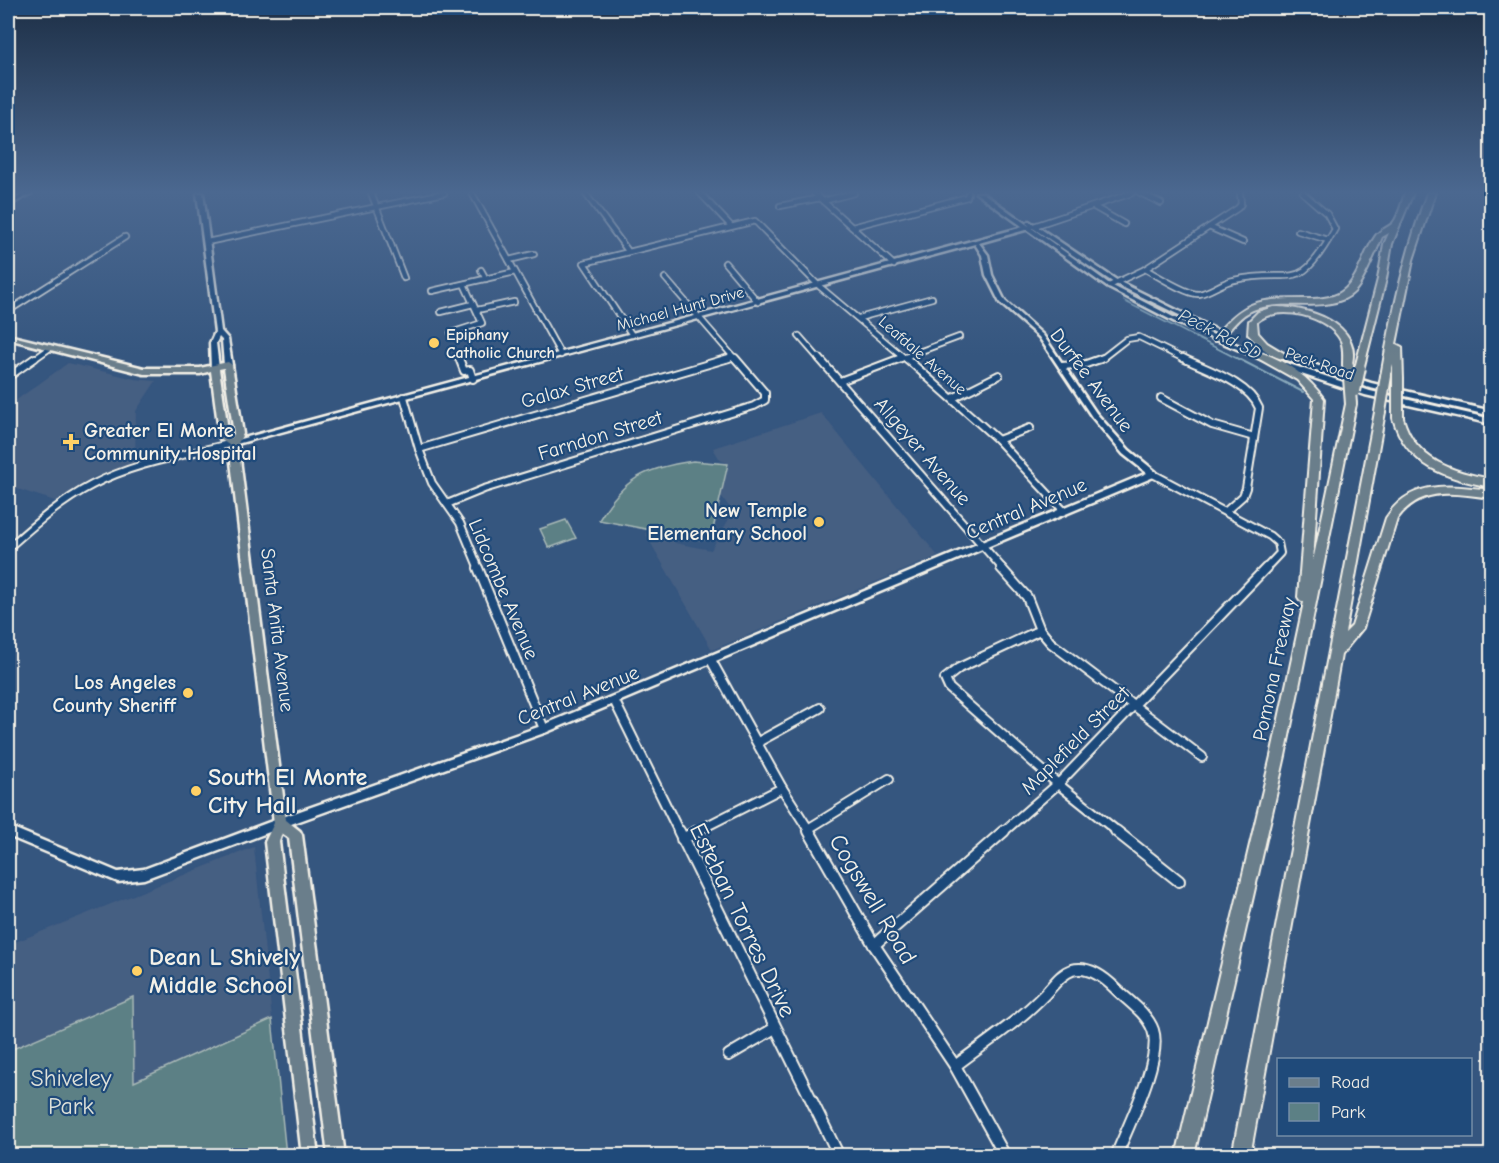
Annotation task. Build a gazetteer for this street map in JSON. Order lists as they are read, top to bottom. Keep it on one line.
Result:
{"streets":{"highway":["Pomona Freeway"],"main road":["Peck Road","Santa Anita Avenue"],"street":["Michael Hunt Drive","Leafdale Avenue","Durfee Avenue","Galax Street","Farndon Street","Allgeyer Avenue","Central Avenue","Lidcombe Avenue","Maplefield Street","Cogswell Road","Esteban Torres Drive"]},"crossings":[["Michael Hunt Drive","Leafdale Avenue"],["Michael Hunt Drive","Lidcombe Avenue"],["Michael Hunt Drive","Santa Anita Avenue"],["Leafdale Avenue","Central Avenue"],["Durfee Avenue","Central Avenue"],["Durfee Avenue","Maplefield Street"],["Galax Street","Farndon Street"],["Galax Street","Lidcombe Avenue"],["Farndon Street","Lidcombe Avenue"],["Allgeyer Avenue","Central Avenue"],["Allgeyer Avenue","Maplefield Street"],["Central Avenue","Lidcombe Avenue"],["Central Avenue","Santa Anita Avenue"],["Central Avenue","Cogswell Road"],["Central Avenue","Esteban Torres Drive"],["Maplefield Street","Cogswell Road"]],"water":["Peck Rd SD"],"parks":["Shiveley Park"],"places":{"other":["Epiphany Catholic Church","New Temple Elementary School","Los Angeles County Sheriff","South El Monte City Hall","Dean L Shively Middle School"],"health":["Greater El Monte Community Hospital"]},"legend":["Road","Park"]}
